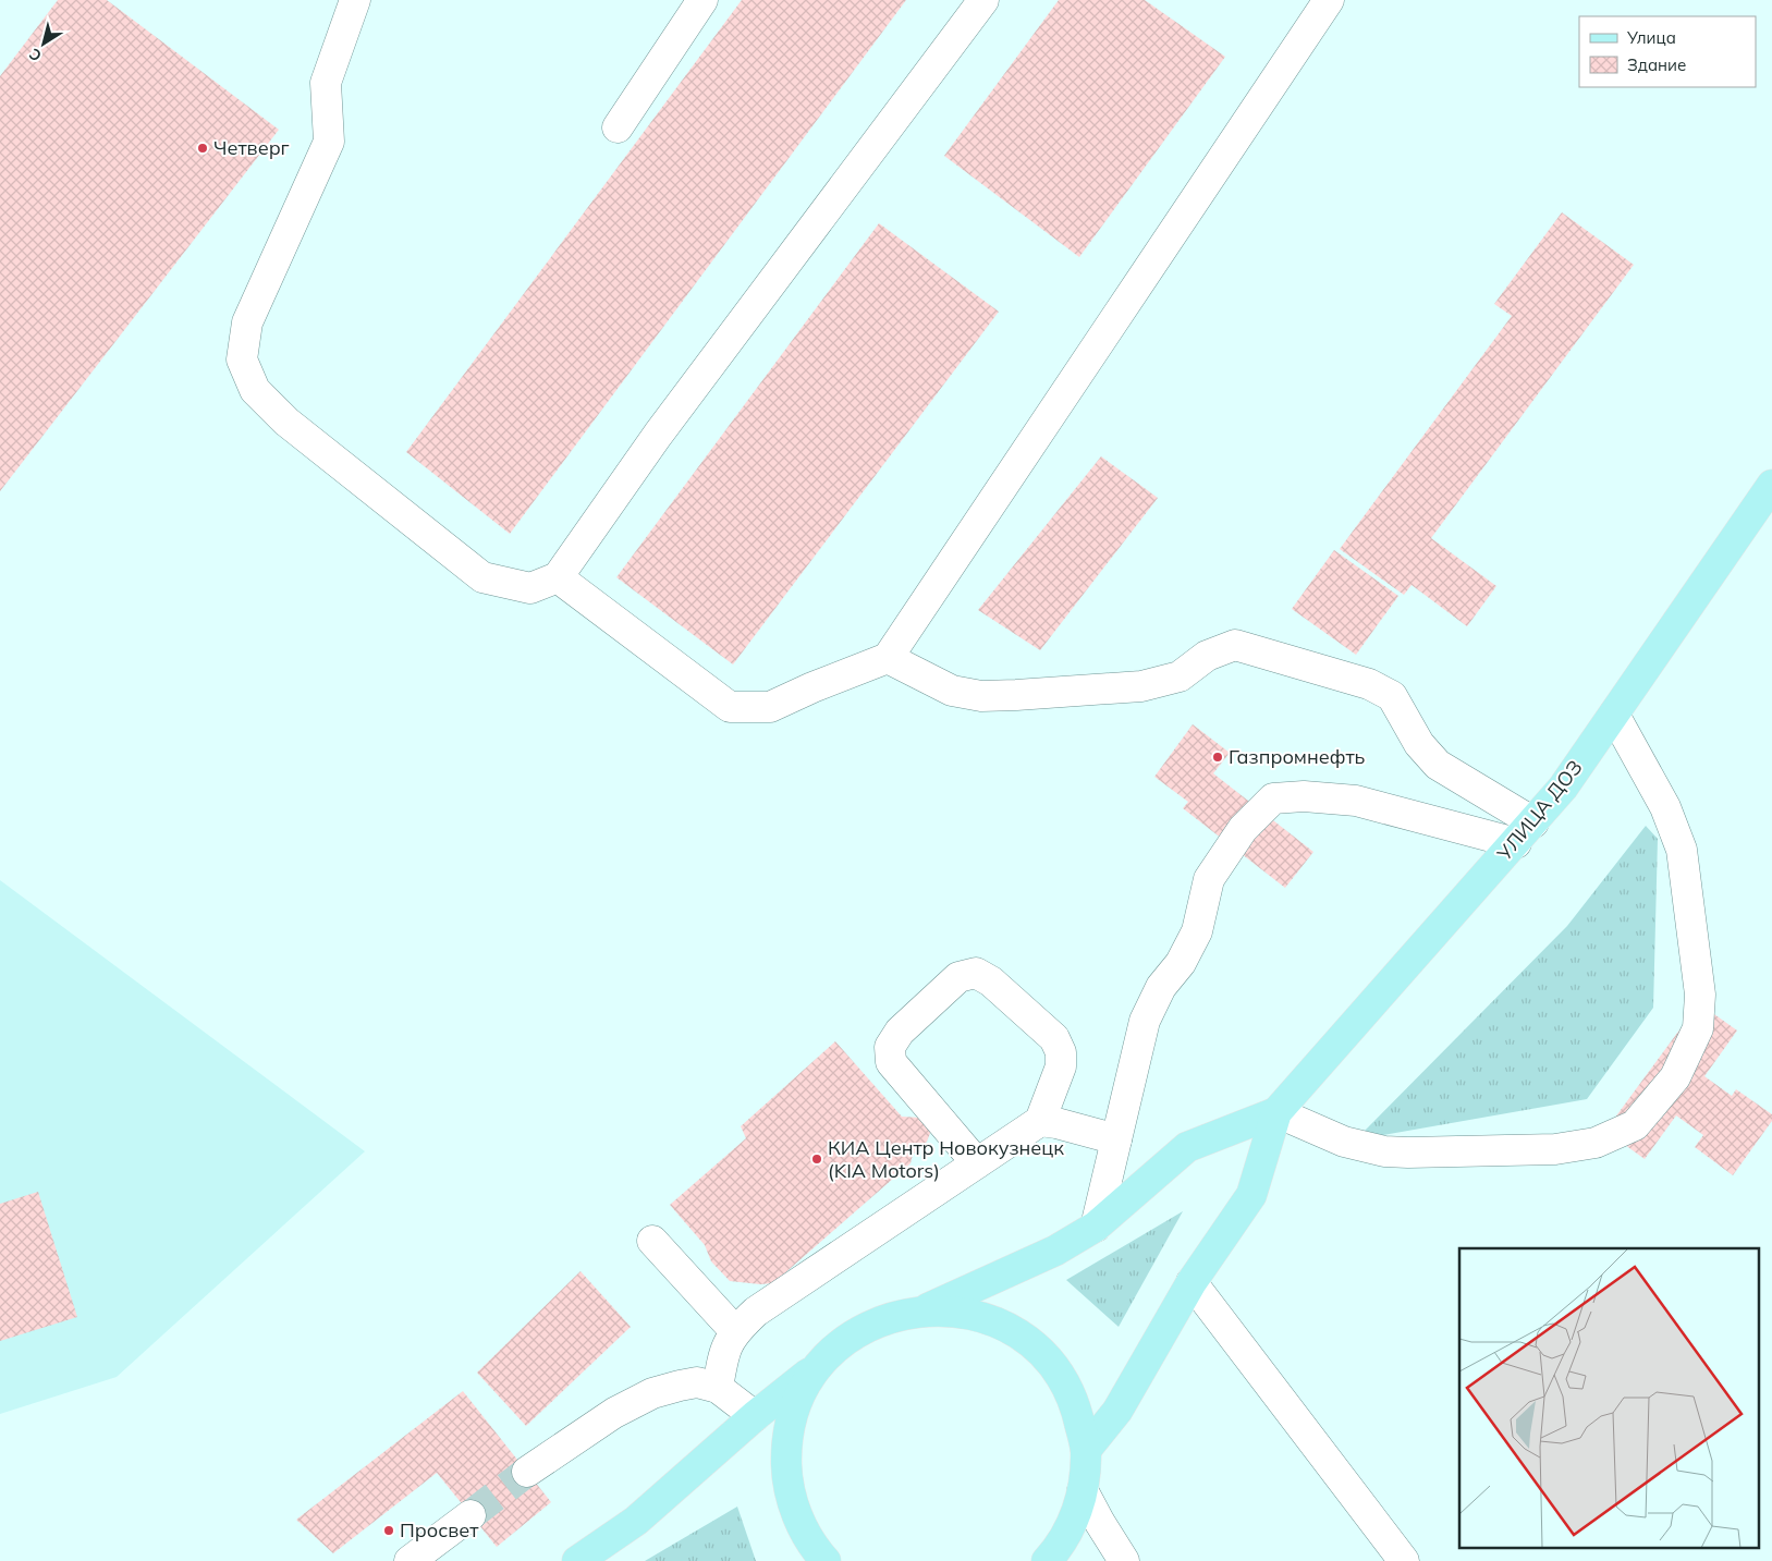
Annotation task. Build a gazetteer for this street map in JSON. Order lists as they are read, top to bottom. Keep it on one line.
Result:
{"streets":{"main road":["УЛИЦА ДОЗ"]},"places":["Четверг","Газпромнефть","КИА Центр Новокузнецк (KIA Motors)","Просвет"],"legend":["Улица","Здание"],"north":"bottom left"}
